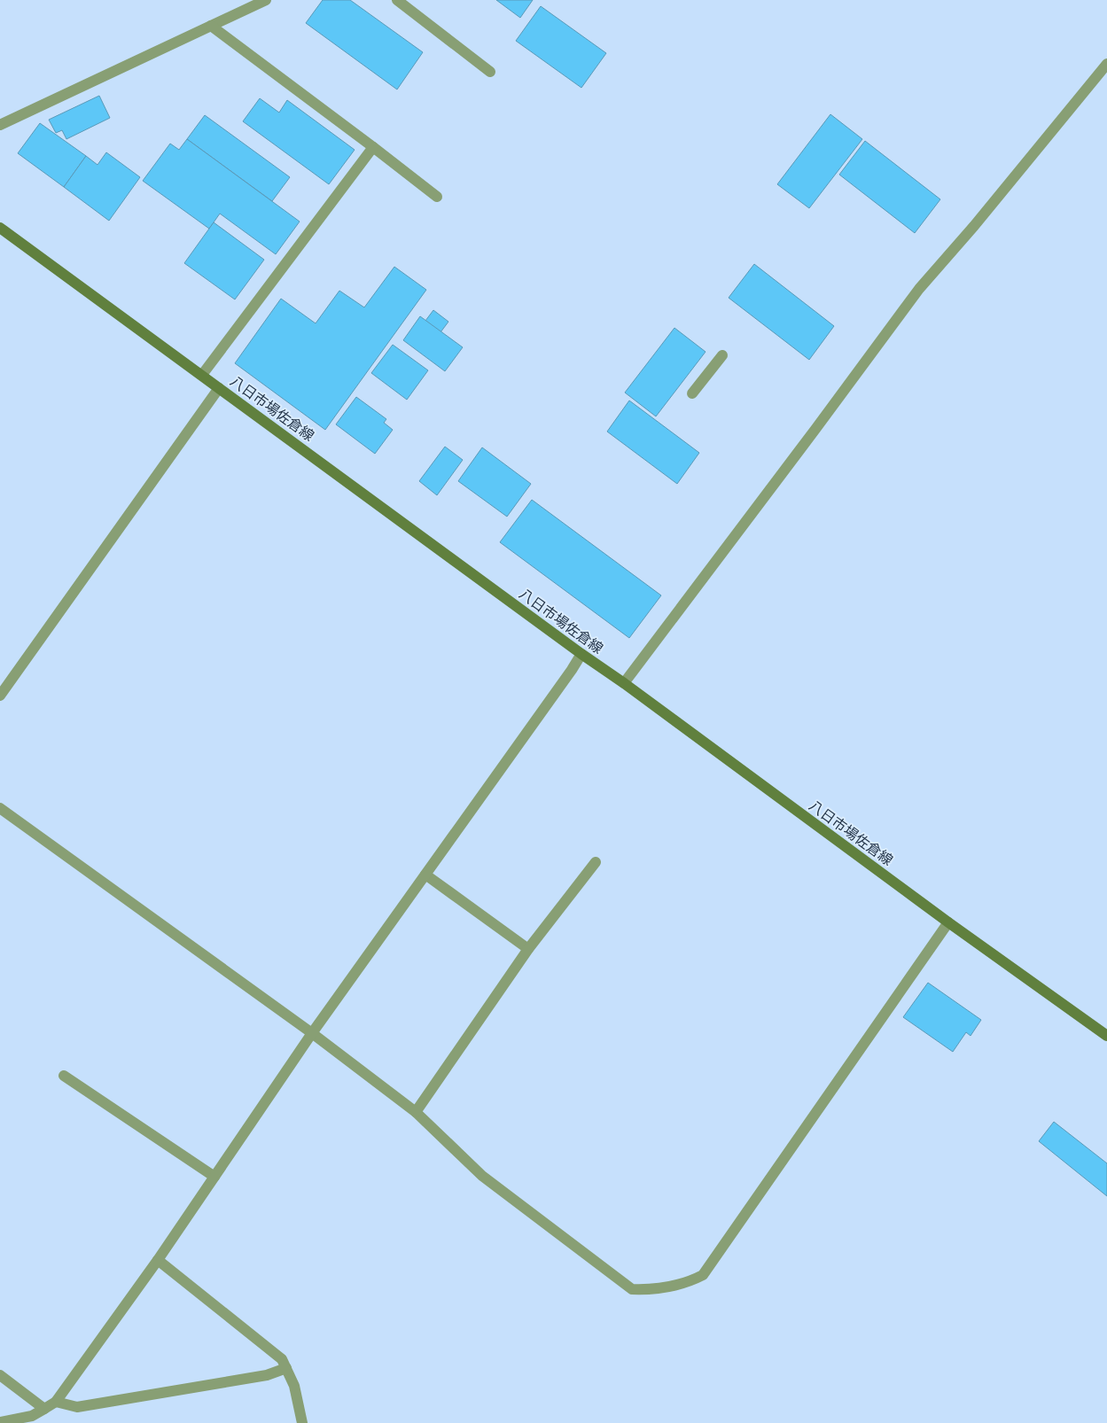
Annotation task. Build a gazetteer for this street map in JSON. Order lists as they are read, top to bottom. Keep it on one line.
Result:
{"streets":{"main road":["八日市場佐倉線"]}}
